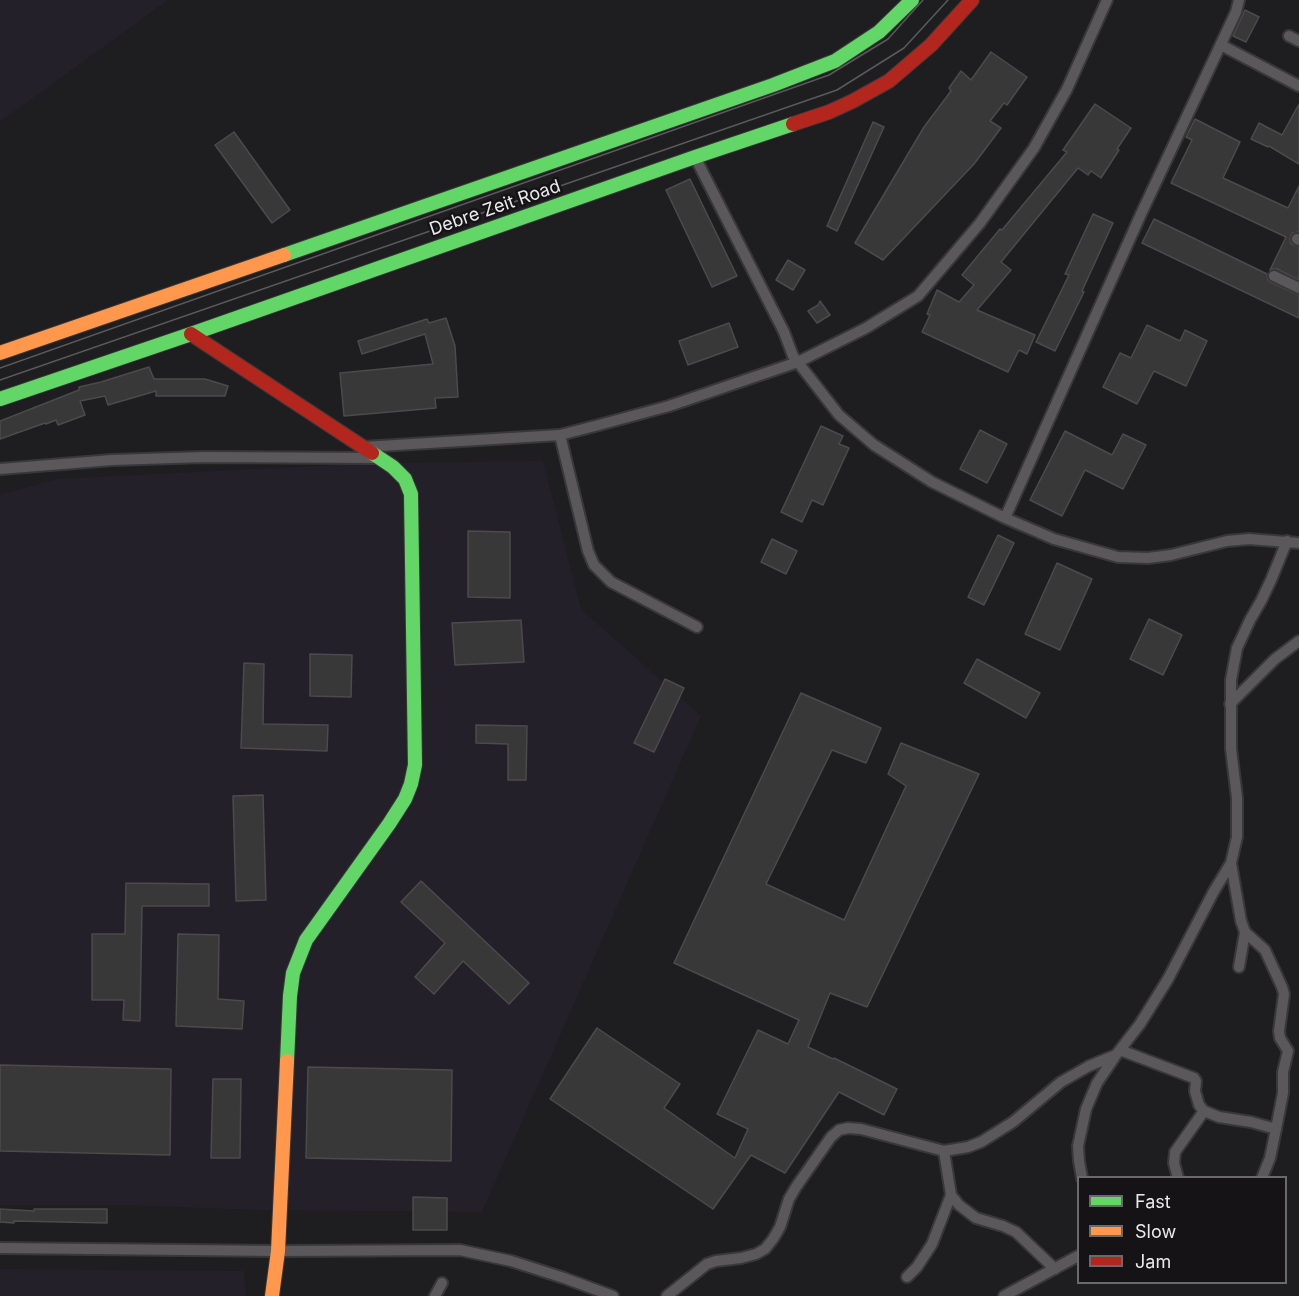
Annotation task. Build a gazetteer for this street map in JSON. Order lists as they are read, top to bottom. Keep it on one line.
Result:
{"streets":{"main road":["Debre Zeit Road"]},"legend":["Fast","Slow","Jam"]}
